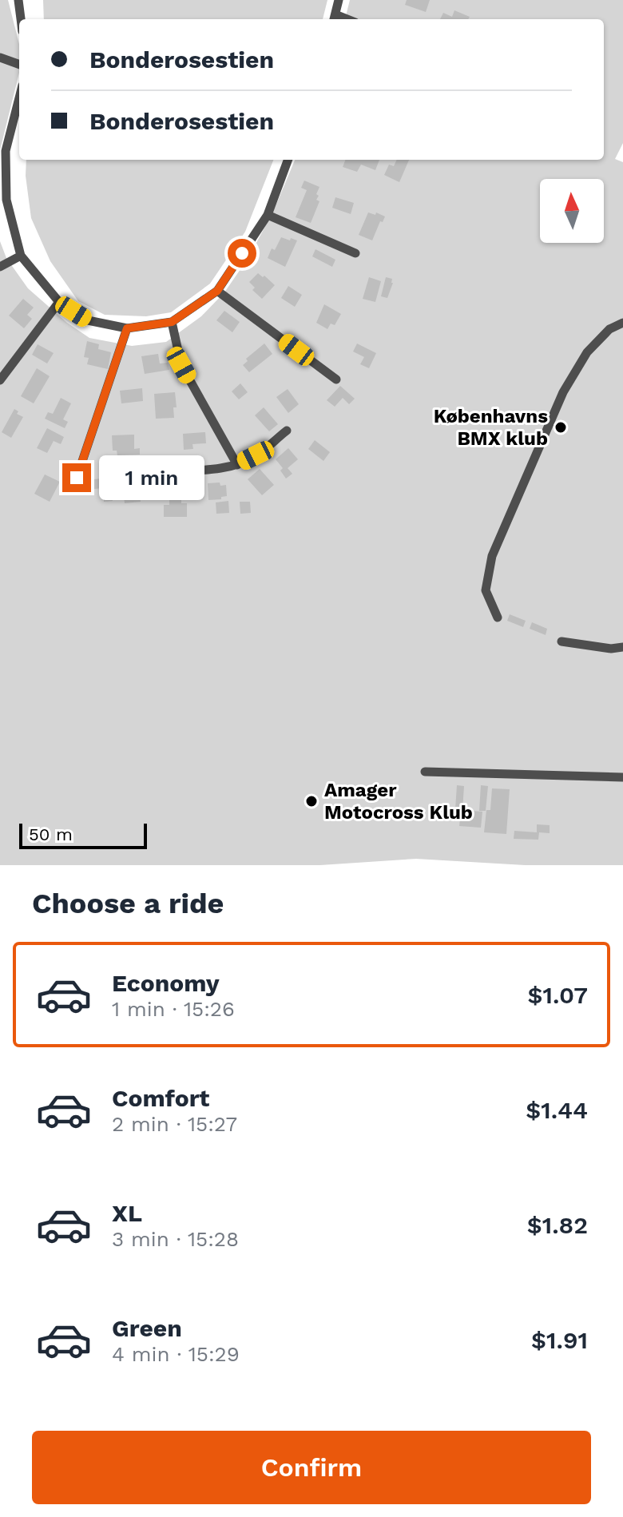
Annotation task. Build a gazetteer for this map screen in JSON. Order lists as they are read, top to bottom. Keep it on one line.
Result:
{"places":["Københavns BMX klub","Amager Motocross Klub"],"scale_bar":"50 m","north":"top","page":{"banner":["Bonderosestien","Bonderosestien"],"bubble":"1 min","scale":"50 m","heading":"Choose a ride","list":[{"name":"Economy","note":"1 min · 15:26","value":"$1.07"},{"name":"Comfort","note":"2 min · 15:27","value":"$1.44"},{"name":"XL","note":"3 min · 15:28","value":"$1.82"},{"name":"Green","note":"4 min · 15:29","value":"$1.91"}],"buttons":"Confirm"}}
